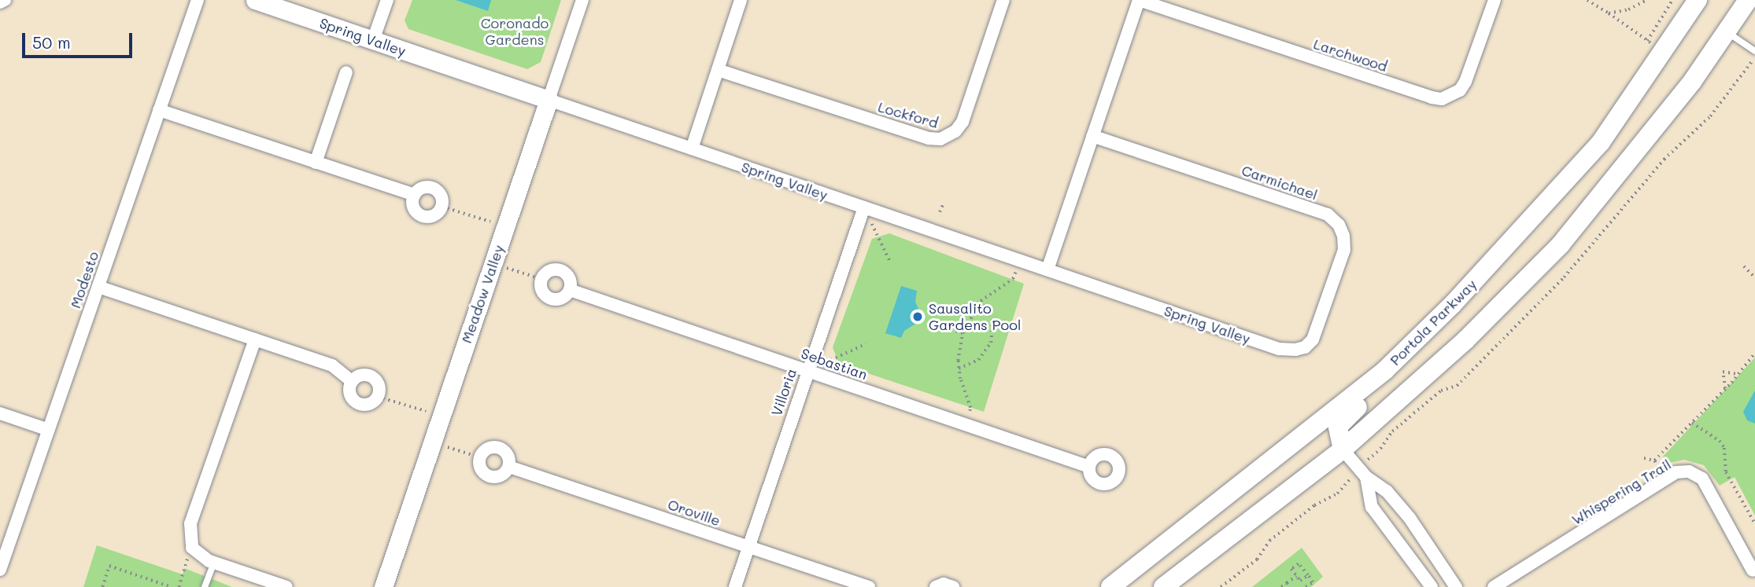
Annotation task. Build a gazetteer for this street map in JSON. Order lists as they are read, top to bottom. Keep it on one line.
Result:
{"streets":{"main road":["Portola Parkway"],"street":["Spring Valley","Larchwood","Lockford","Carmichael","Modesto","Meadow Valley","Sebastian","Villoria","Whispering Trail","Oroville"]},"crossings":[["Spring Valley","Carmichael"],["Spring Valley","Meadow Valley"],["Spring Valley","Villoria"],["Sebastian","Villoria"],["Villoria","Oroville"]],"parks":["Coronado Gardens"],"places":["Sausalito Gardens Pool"],"scale_bar":"50 m"}
